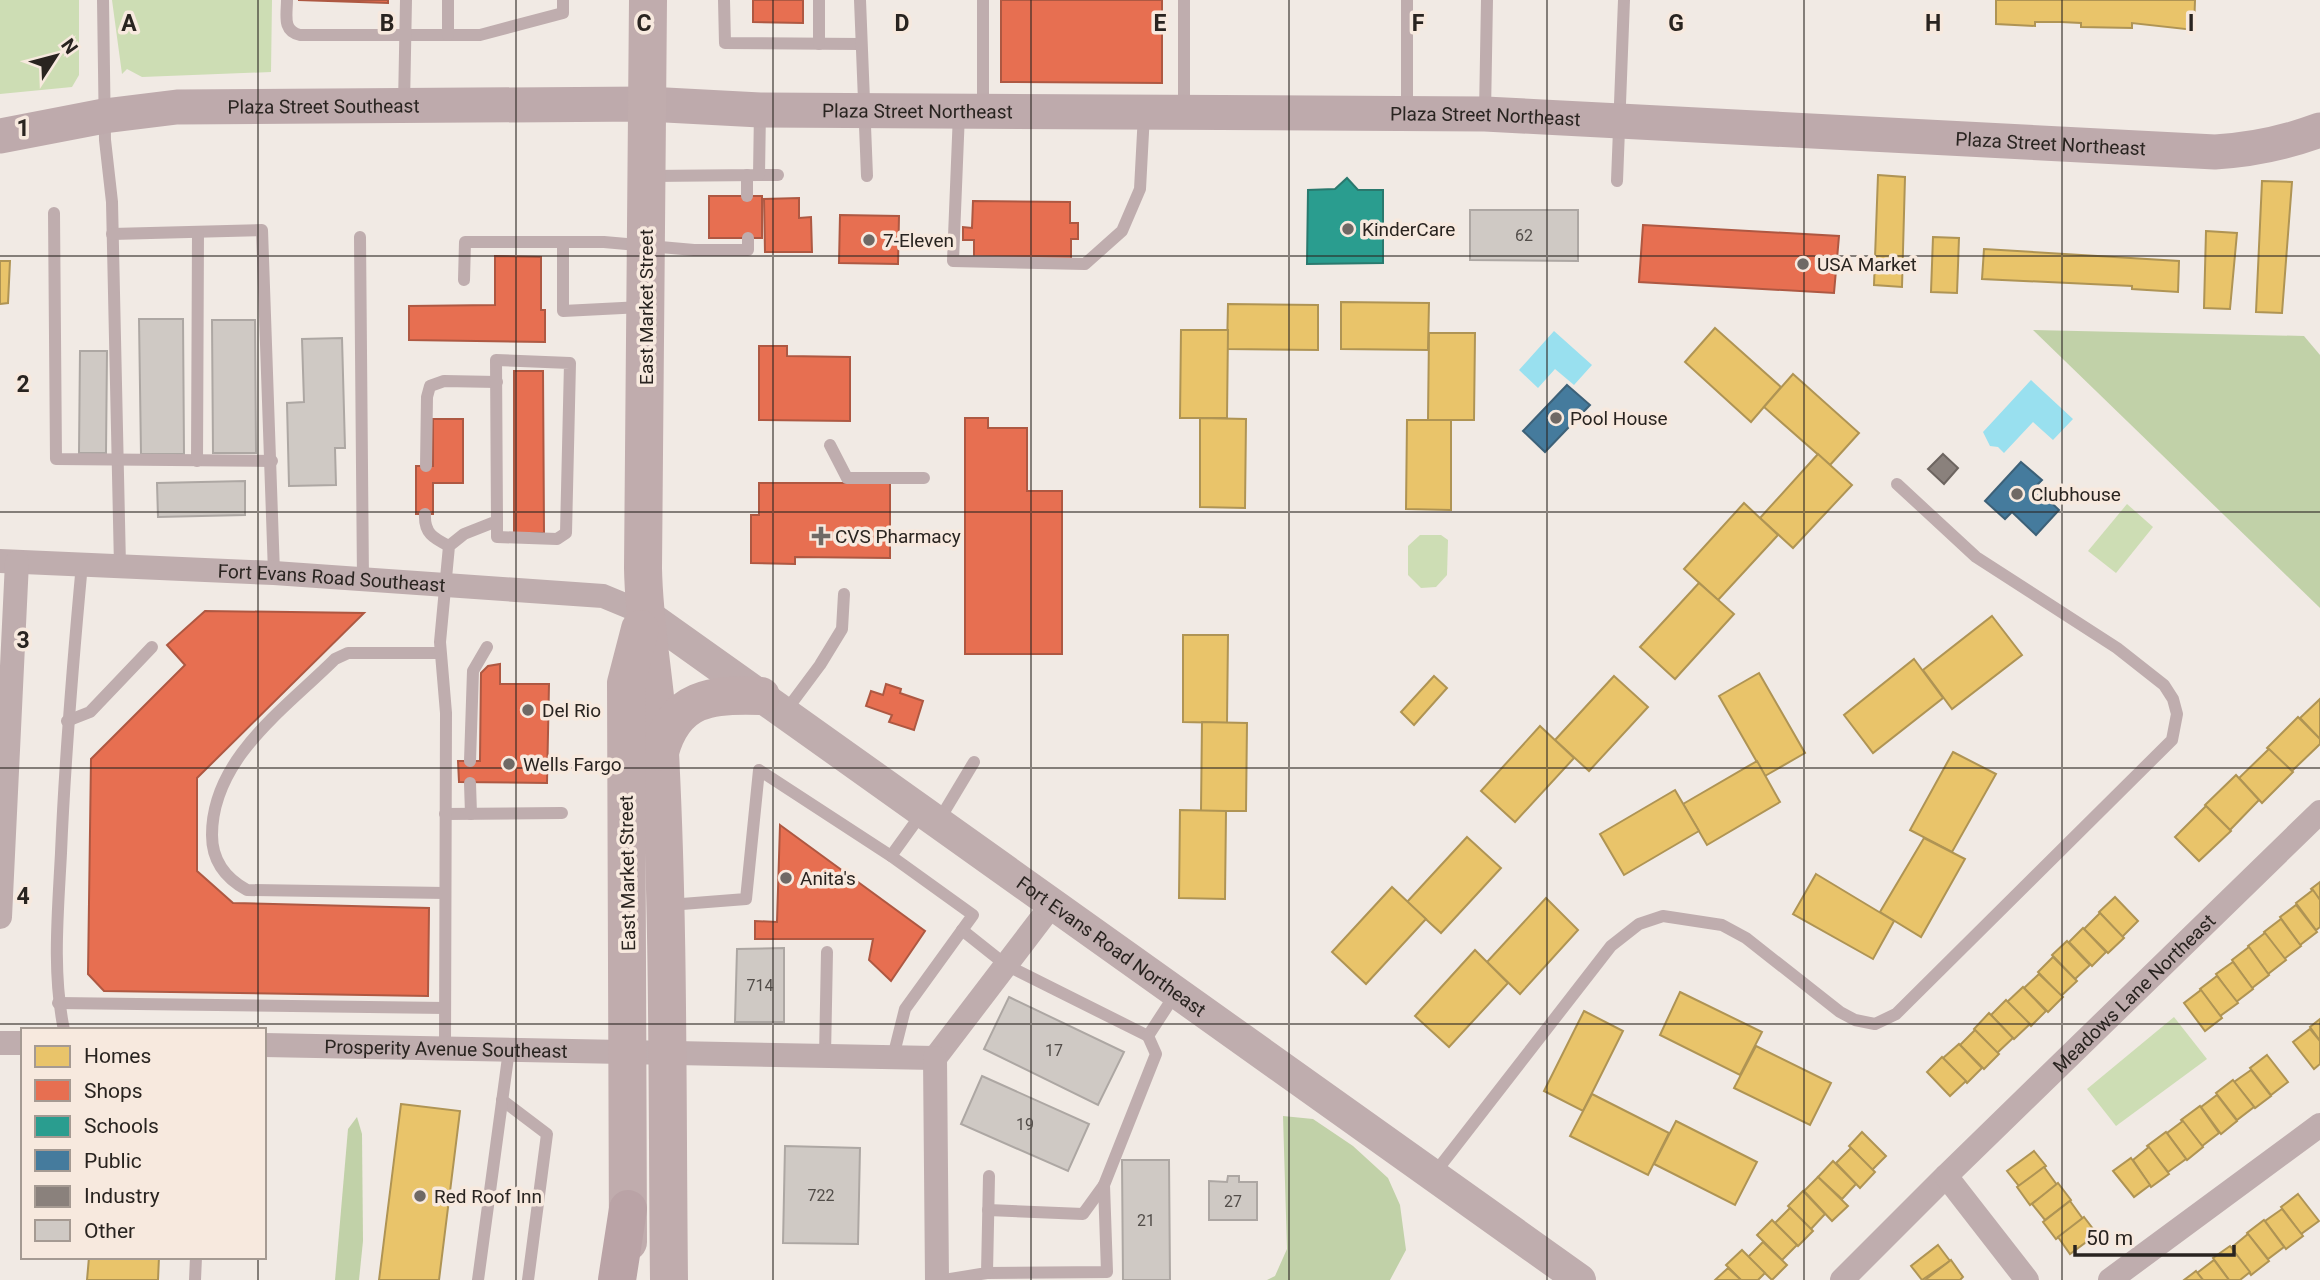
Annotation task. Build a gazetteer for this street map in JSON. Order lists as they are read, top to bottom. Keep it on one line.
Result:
{"streets":{"main road":["Plaza Street Southeast","Plaza Street Northeast","East Market Street"],"street":["Fort Evans Road Southeast","Fort Evans Road Northeast","Meadows Lane Northeast","Prosperity Avenue Southeast"]},"crossings":[["Plaza Street Southeast","Plaza Street Northeast"],["Plaza Street Southeast","East Market Street"],["Plaza Street Northeast","East Market Street"],["East Market Street","Fort Evans Road Southeast"],["East Market Street","Fort Evans Road Northeast"],["East Market Street","Prosperity Avenue Southeast"],["Fort Evans Road Southeast","Fort Evans Road Northeast"]],"places":{"other":["KinderCare","7-Eleven","USA Market","Pool House","Clubhouse","Del Rio","Wells Fargo","Anita's","Red Roof Inn"],"health":["CVS Pharmacy"]},"house_numbers":["62","714","17","19","722","27","21"],"legend":["Homes","Shops","Schools","Public","Industry","Other"],"scale_bar":"50 m","north":"top right","grid":{"columns":["A","B","C","D","E","F","G","H","I"],"rows":["1","2","3","4"]}}
